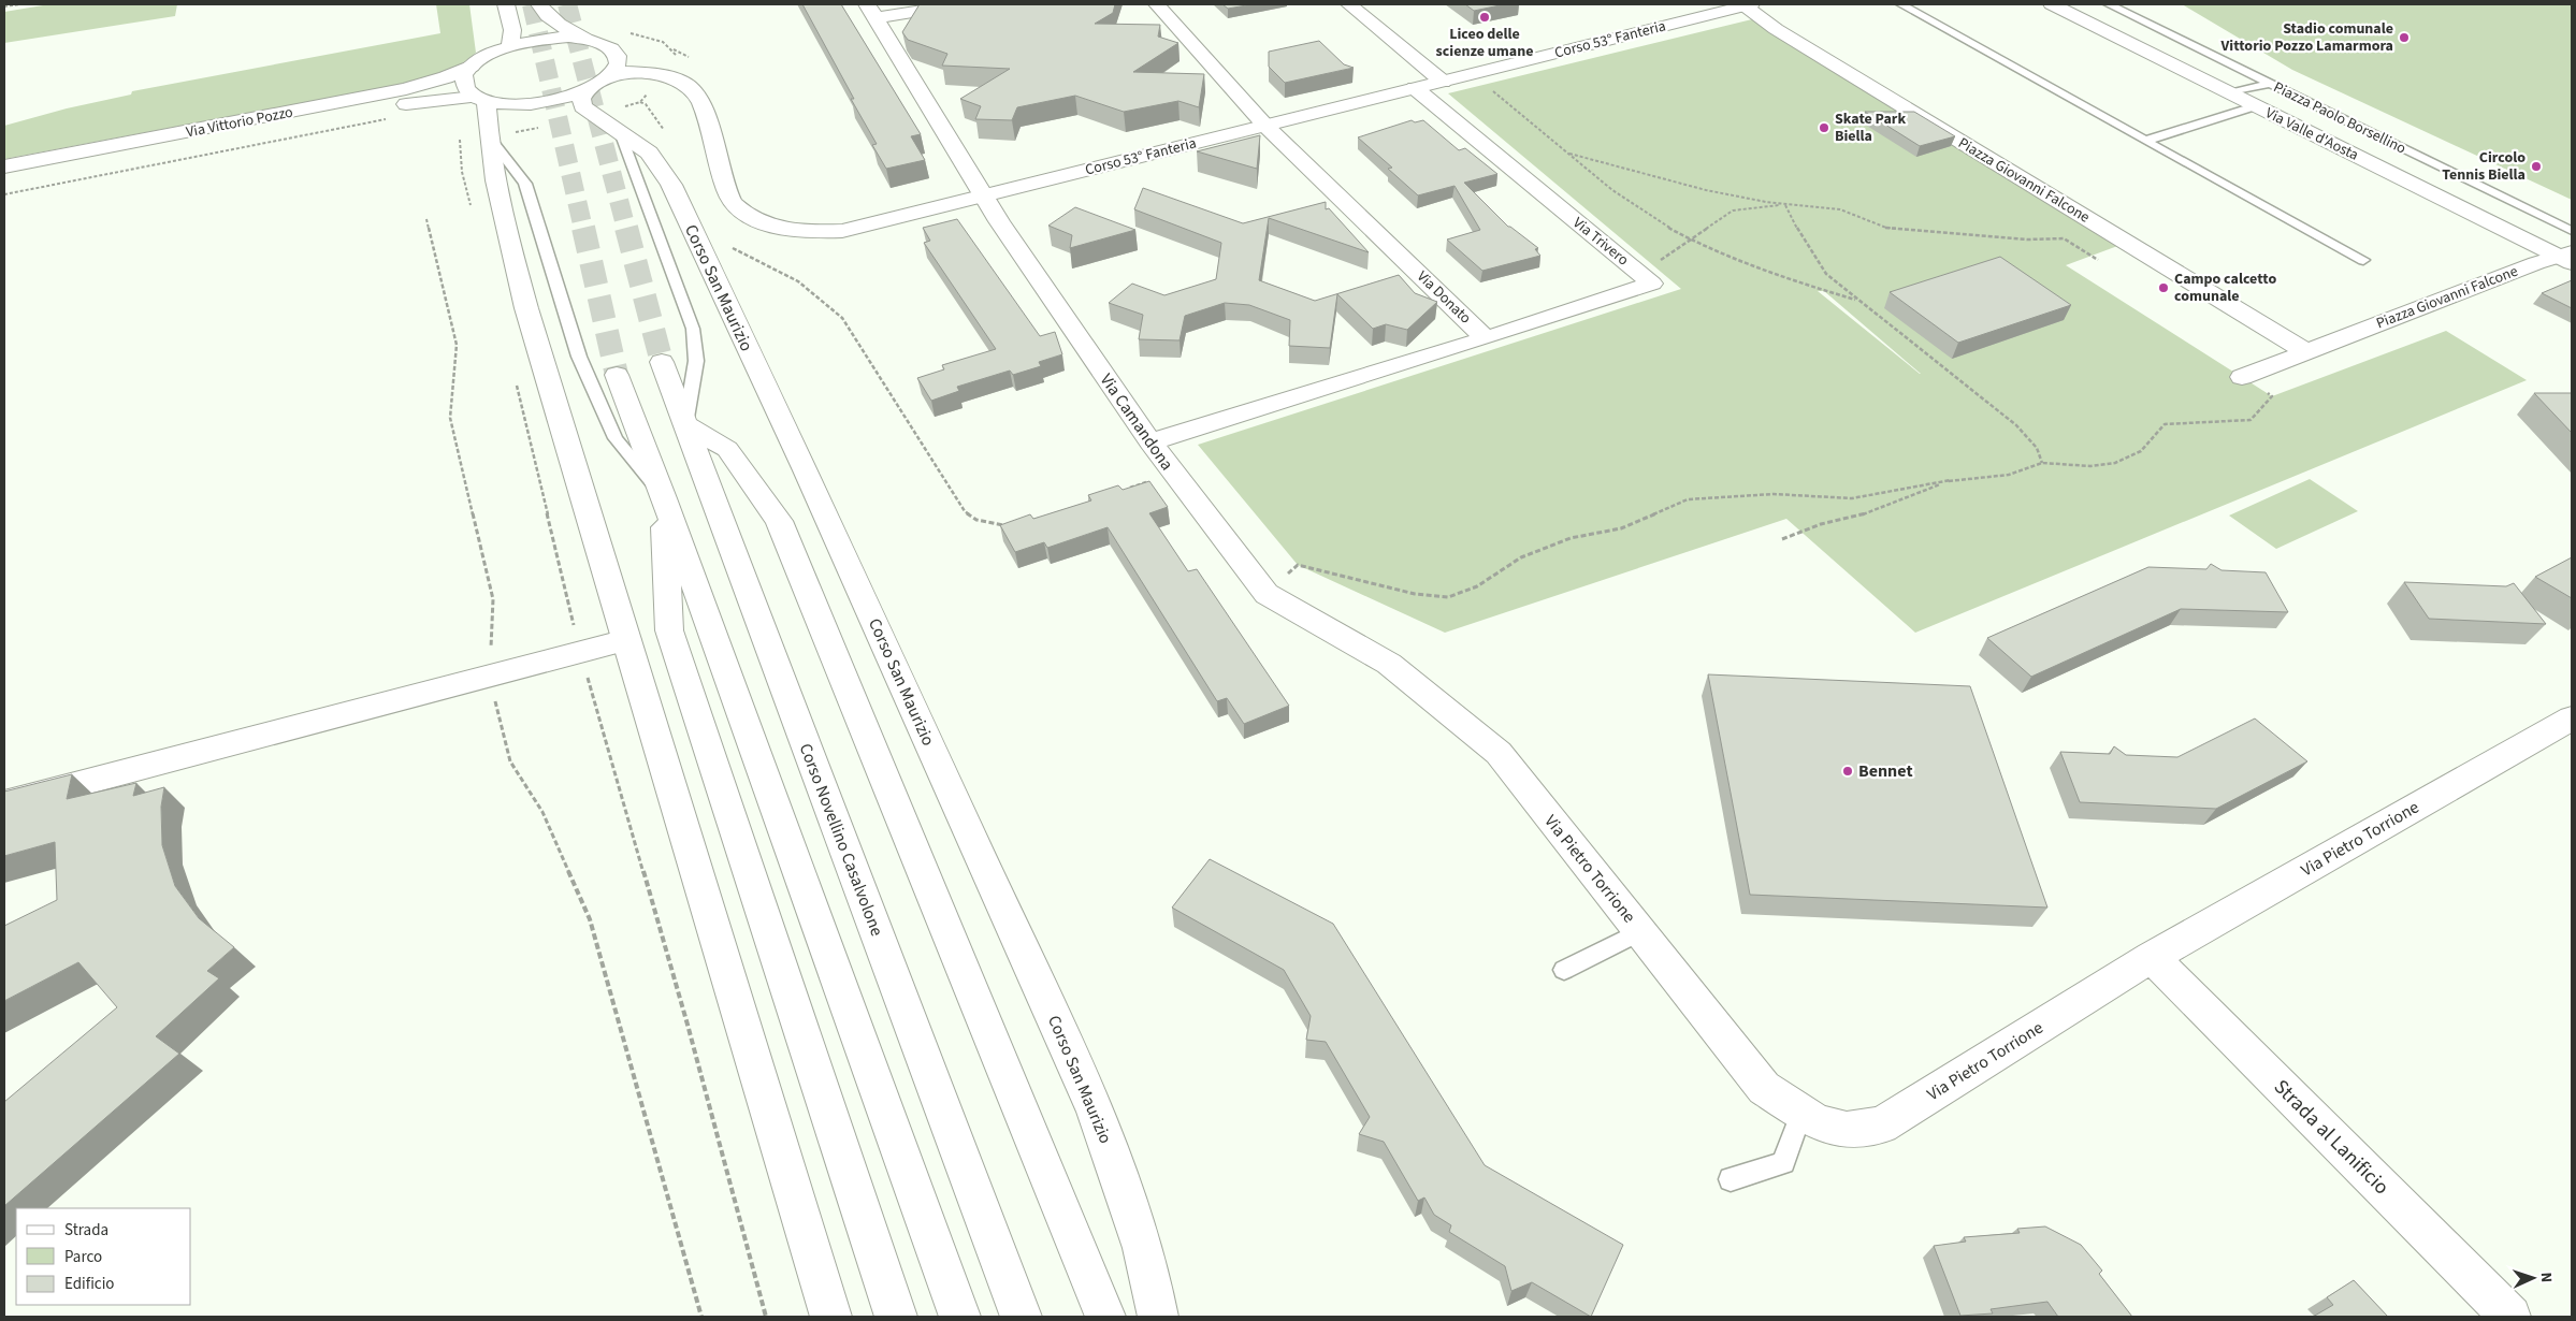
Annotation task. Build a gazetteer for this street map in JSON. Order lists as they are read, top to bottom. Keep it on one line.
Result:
{"streets":{"main road":["Corso 53° Fanteria","Via Vittorio Pozzo","Via Valle d'Aosta","Piazza Giovanni Falcone","Via Trivero","Corso San Maurizio","Via Donato","Via Camandona","Via Pietro Torrione","Corso Novellino Casalvolone","Strada al Lanificio"],"lane":["Piazza Paolo Borsellino"]},"crossings":[["Corso 53° Fanteria","Via Vittorio Pozzo"],["Corso 53° Fanteria","Piazza Giovanni Falcone"],["Corso 53° Fanteria","Via Trivero"],["Corso 53° Fanteria","Via Donato"],["Corso 53° Fanteria","Via Camandona"],["Via Vittorio Pozzo","Corso San Maurizio"],["Via Valle d'Aosta","Piazza Giovanni Falcone"],["Via Trivero","Via Donato"],["Via Donato","Via Camandona"],["Via Camandona","Via Pietro Torrione"],["Via Pietro Torrione","Strada al Lanificio"]],"places":["Liceo delle scienze umane","Stadio comunale Vittorio Pozzo Lamarmora","Skate Park Biella","Circolo Tennis Biella","Campo calcetto comunale","Bennet"],"legend":["Strada","Parco","Edificio"],"north":"right"}
